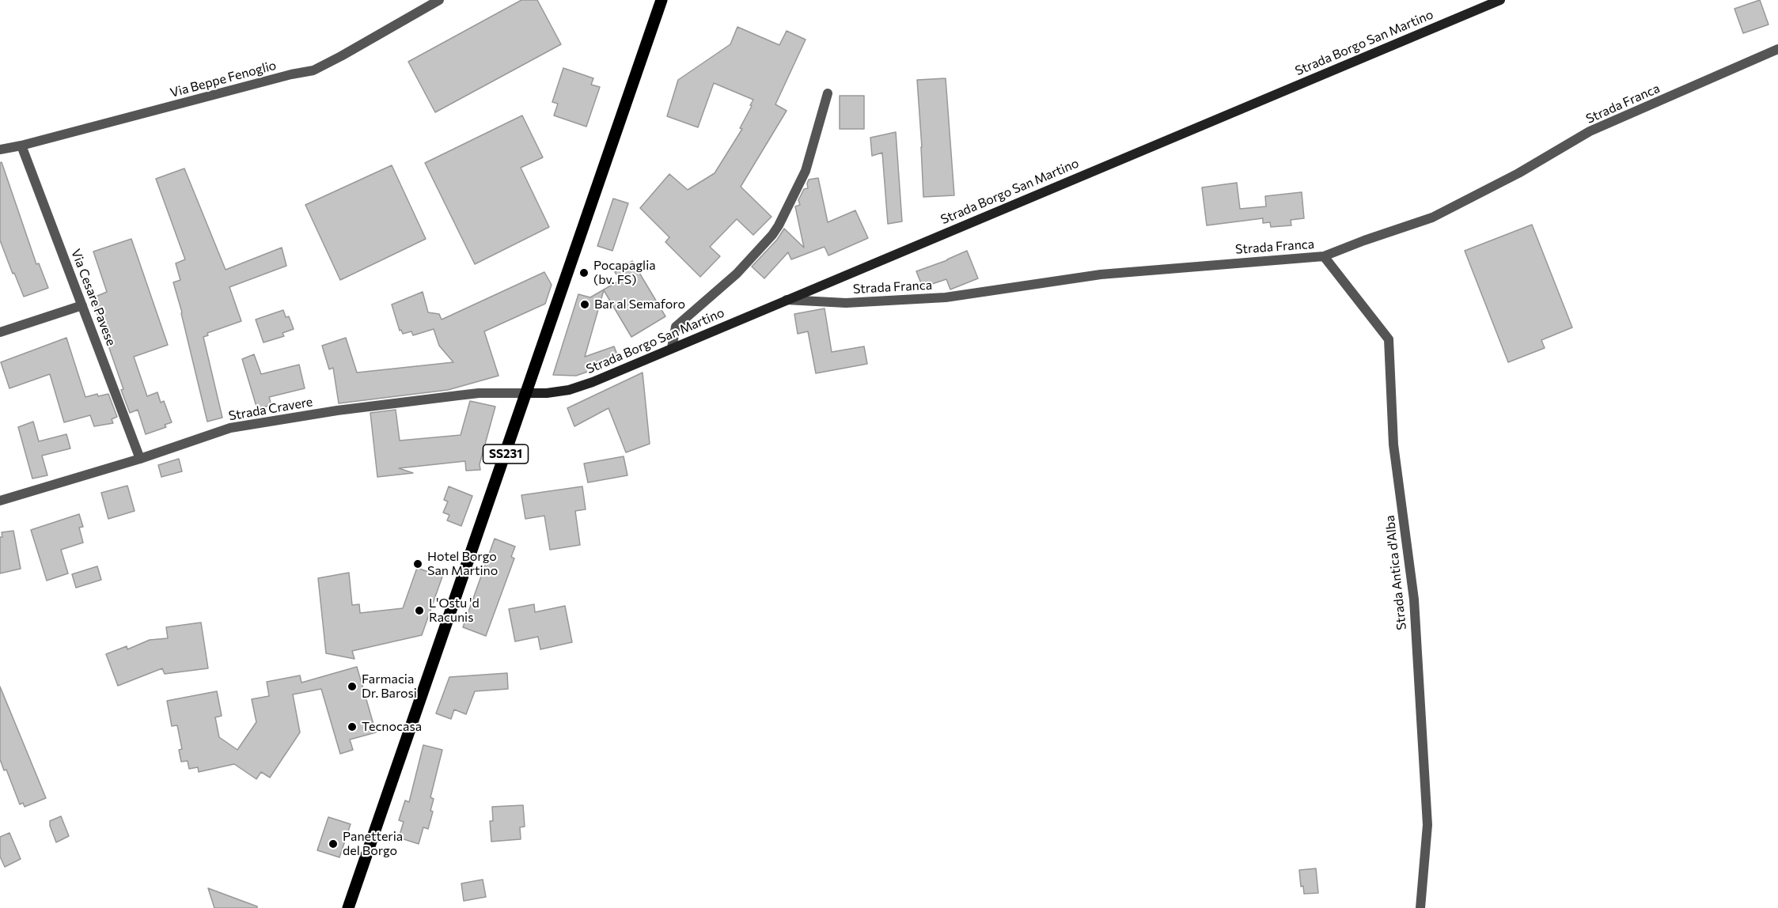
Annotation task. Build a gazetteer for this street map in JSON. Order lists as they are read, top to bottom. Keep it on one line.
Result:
{"streets":{"main road":["Strada Borgo San Martino","SS231"],"street":["Via Beppe Fenoglio","Strada Franca","Via Cesare Pavese","Strada Cravere","Strada Antica d'Alba"]},"crossings":[["Strada Borgo San Martino","Strada Franca"],["Strada Borgo San Martino","Strada Cravere"],["Strada Borgo San Martino","SS231"],["Via Beppe Fenoglio","Via Cesare Pavese"],["Strada Franca","Strada Antica d'Alba"],["Via Cesare Pavese","Strada Cravere"],["Strada Cravere","SS231"]],"places":["Pocapaglia (bv. FS)","Bar al Semaforo","Hotel Borgo San Martino","L'Ostu 'd Racunis","Farmacia Dr. Barosi","Tecnocasa","Panetteria del Borgo"]}
